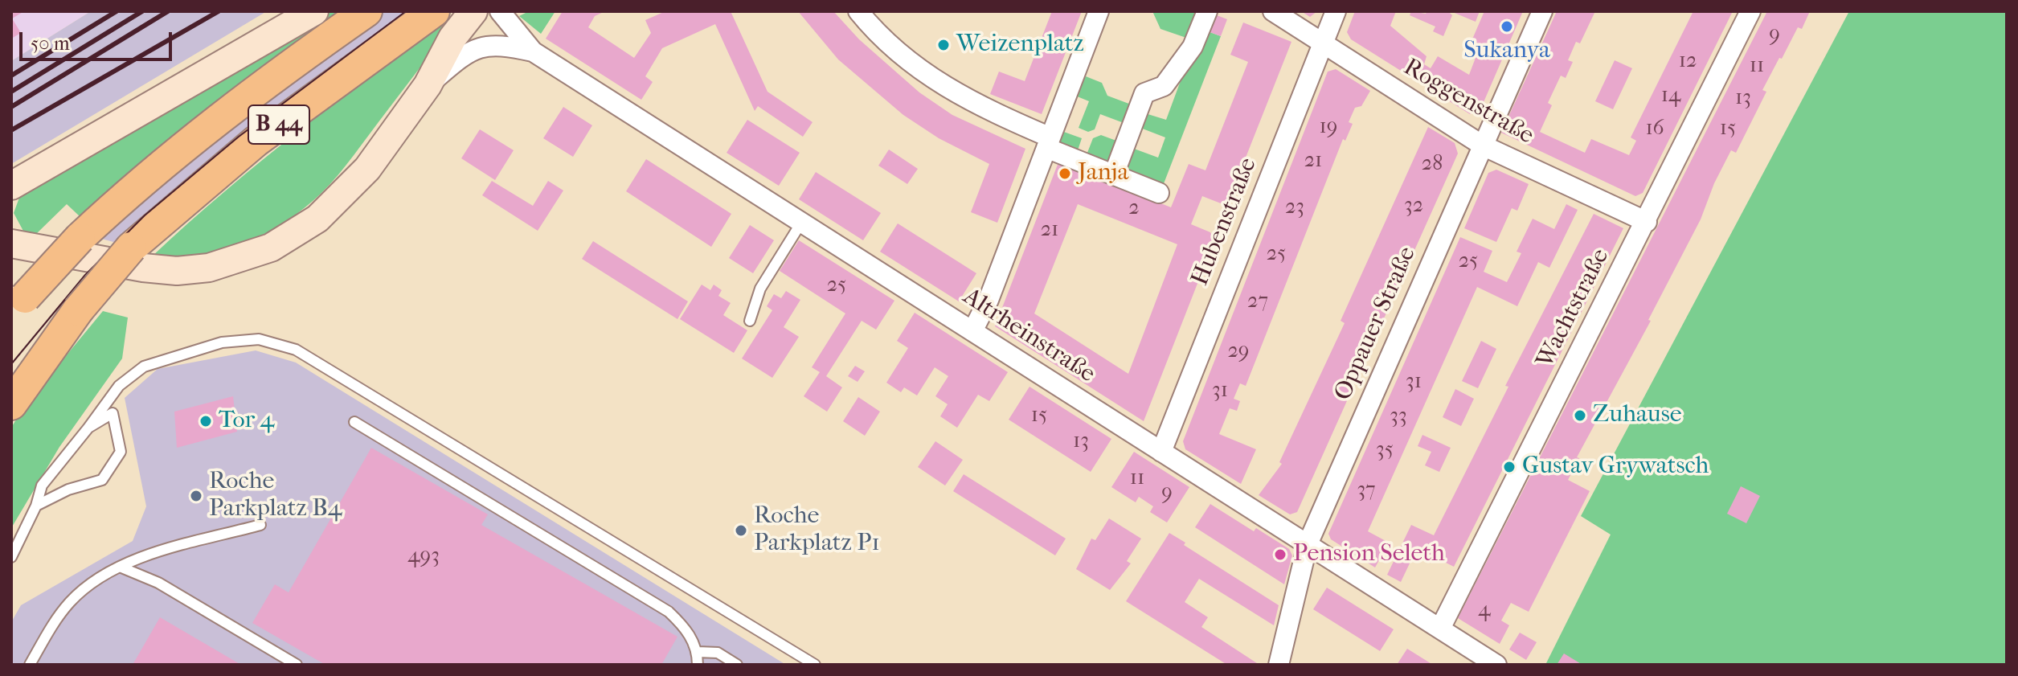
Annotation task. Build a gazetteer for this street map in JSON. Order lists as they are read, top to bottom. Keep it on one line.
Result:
{"streets":{"main road":["B 44"],"street":["Roggenstraße","Hubenstraße","Wachtstraße","Oppauer Straße","Altrheinstraße"]},"crossings":[["Roggenstraße","Hubenstraße"],["Roggenstraße","Wachtstraße"],["Roggenstraße","Oppauer Straße"],["Hubenstraße","Altrheinstraße"],["Wachtstraße","Altrheinstraße"],["Oppauer Straße","Altrheinstraße"]],"places":["Sukanya","Weizenplatz","Janja","Zuhause","Tor 4","Gustav Grywatsch","Roche Parkplatz B4","Roche Parkplatz P1","Pension Seleth"],"house_numbers":["9","12","11","14","13","19","16","15","21","28","32","23","2","21","25","25","25","27","29","31","31","15","33","13","35","11","37","9","493","4"],"scale_bar":"50 m"}
